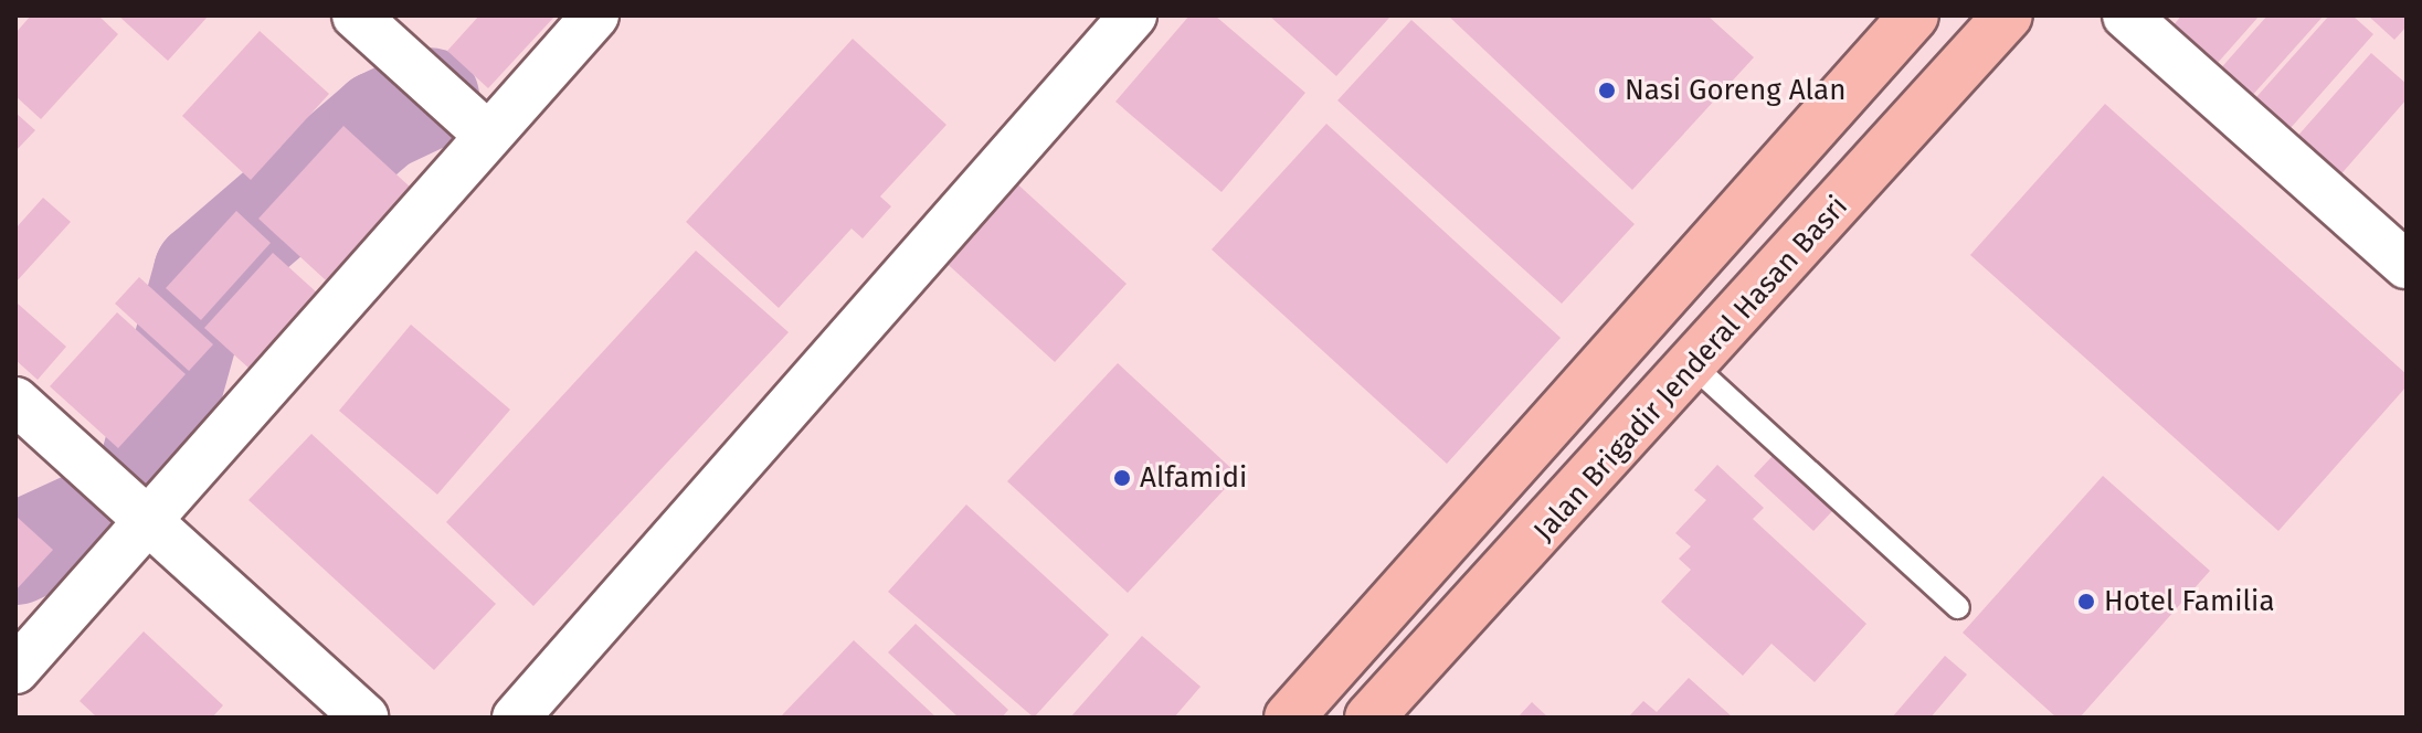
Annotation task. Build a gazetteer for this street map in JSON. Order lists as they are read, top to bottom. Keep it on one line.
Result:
{"streets":{"highway":["Jalan Brigadir Jenderal Hasan Basri"]},"places":["Nasi Goreng Alan","Alfamidi","Hotel Familia"]}
